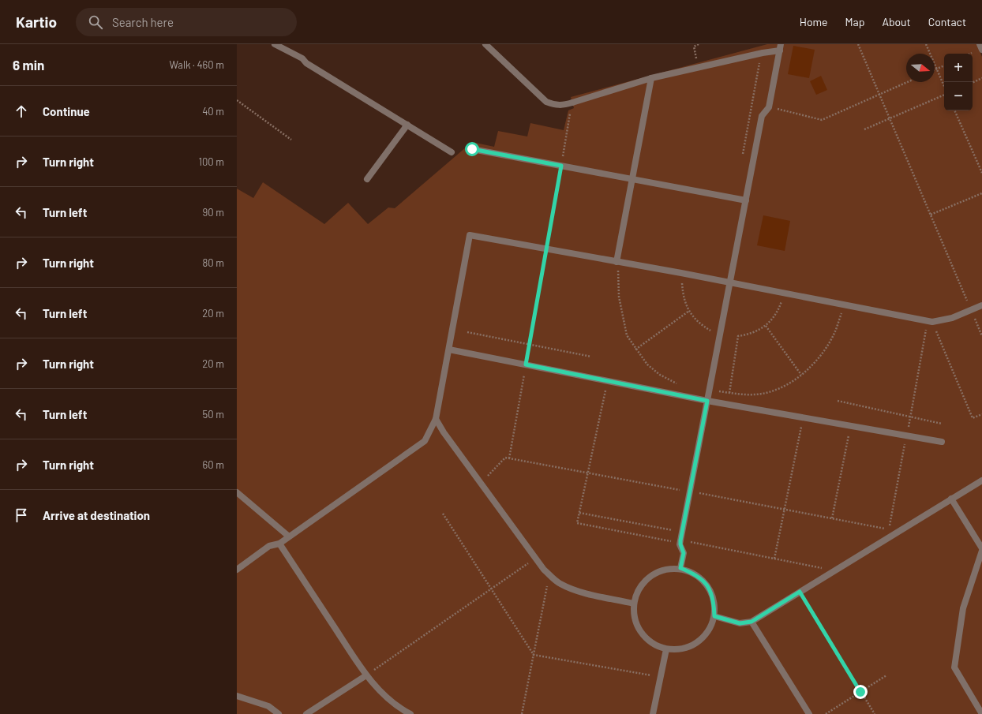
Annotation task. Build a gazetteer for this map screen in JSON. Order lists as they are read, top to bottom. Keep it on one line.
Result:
{"north":"right","page":{"header":"Kartio","search":"Search here","nav":["Home","Map","About","Contact"],"heading":["6 min","Walk · 460 m"],"map_buttons":["+","−"],"list":[["Continue","40 m"],["Turn right","100 m"],["Turn left","90 m"],["Turn right","80 m"],["Turn left","20 m"],["Turn right","20 m"],["Turn left","50 m"],["Turn right","60 m"],"Arrive at destination"]}}
